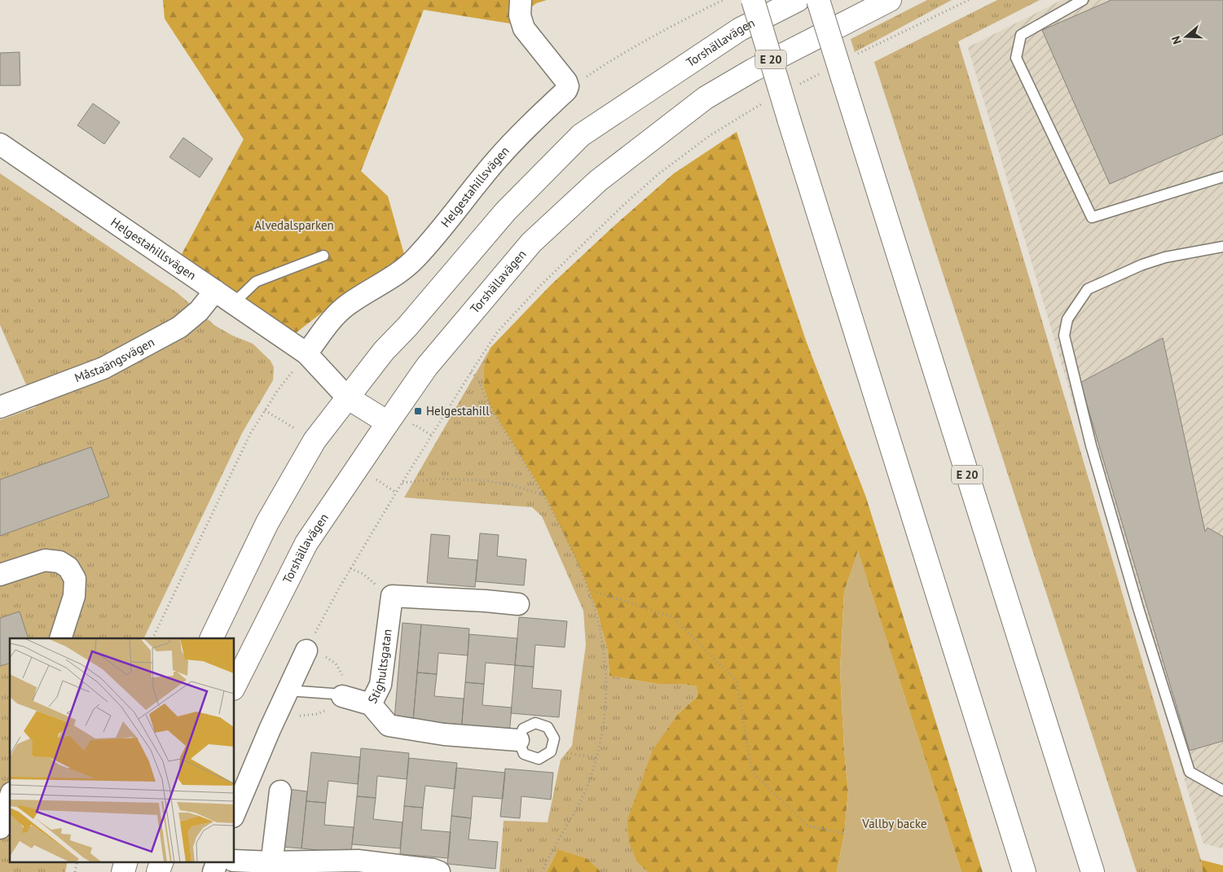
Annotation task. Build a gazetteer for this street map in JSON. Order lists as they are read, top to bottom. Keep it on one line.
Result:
{"streets":{"main road":["Torshällavägen","E 20"],"street":["Helgestahillsvägen","Måstaängsvägen","Stighultsgatan"]},"crossings":[["Torshällavägen","Helgestahillsvägen"],["Helgestahillsvägen","Måstaängsvägen"]],"parks":["Alvedalsparken","Vallby backe"],"places":{"transit":["Helgestahill"]},"north":"left"}
